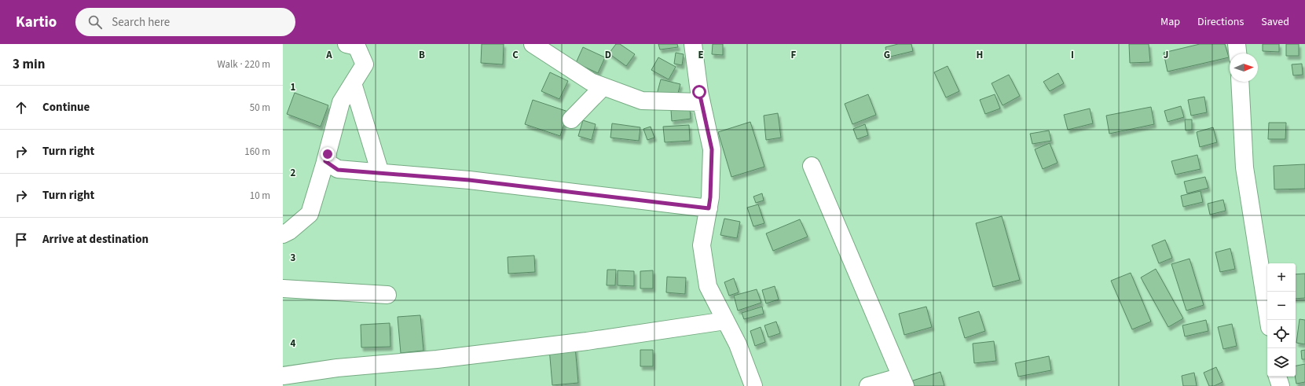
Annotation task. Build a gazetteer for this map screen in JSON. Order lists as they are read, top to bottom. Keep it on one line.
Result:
{"north":"right","page":{"header":"Kartio","search":"Search here","nav":["Map","Directions","Saved"],"heading":["3 min","Walk · 220 m"],"list":[["Continue","50 m"],["Turn right","160 m"],["Turn right","10 m"],"Arrive at destination"],"map_buttons":["+","−"]},"grid":{"columns":["A","B","C","D","E","F","G","H","I","J"],"rows":["1","2","3","4"]}}
